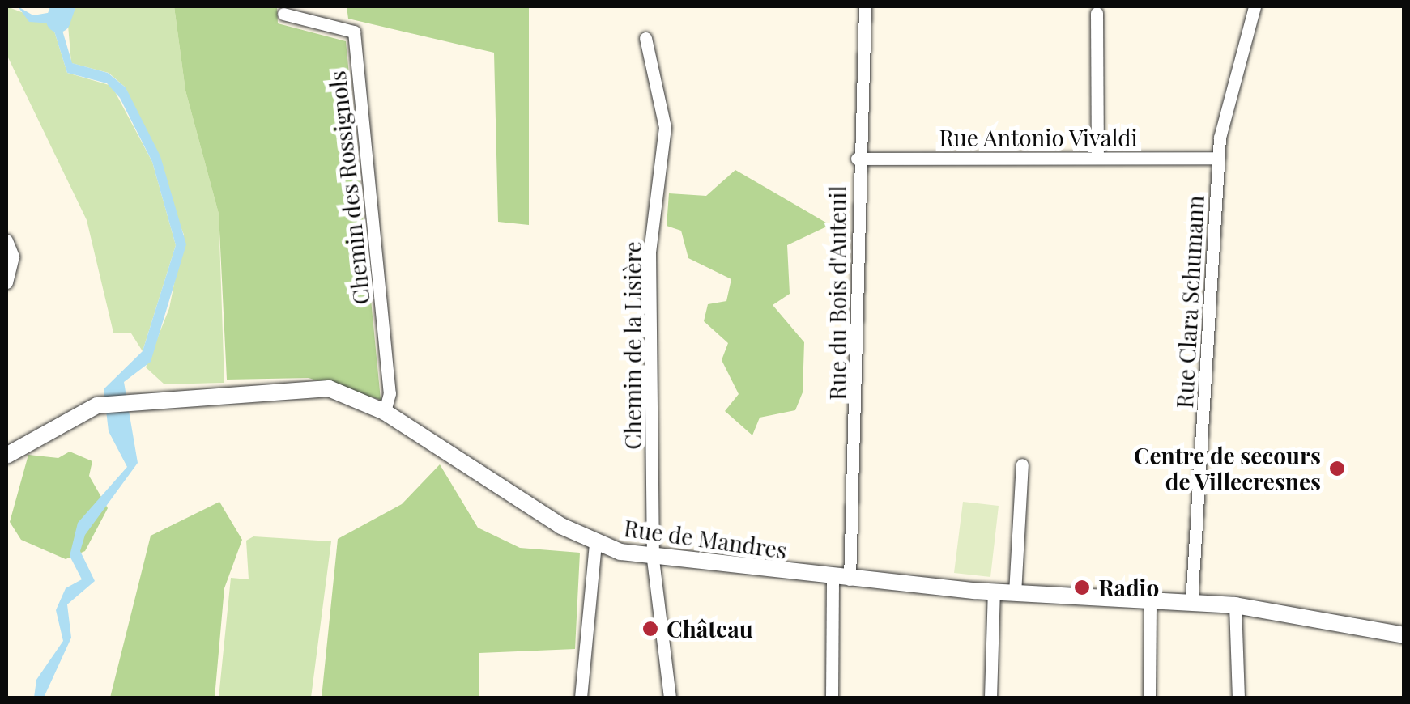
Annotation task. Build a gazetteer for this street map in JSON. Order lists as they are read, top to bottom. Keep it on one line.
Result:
{"streets":{"street":["Rue Antonio Vivaldi","Chemin des Rossignols","Rue du Bois d'Auteuil","Rue Clara Schumann","Chemin de la Lisière","Rue de Mandres"]},"crossings":[["Rue Antonio Vivaldi","Rue du Bois d'Auteuil"],["Rue Antonio Vivaldi","Rue Clara Schumann"],["Chemin des Rossignols","Rue de Mandres"],["Rue du Bois d'Auteuil","Rue de Mandres"],["Rue Clara Schumann","Rue de Mandres"],["Chemin de la Lisière","Rue de Mandres"]],"places":["Centre de secours de Villecresnes","Radio","Château"]}
